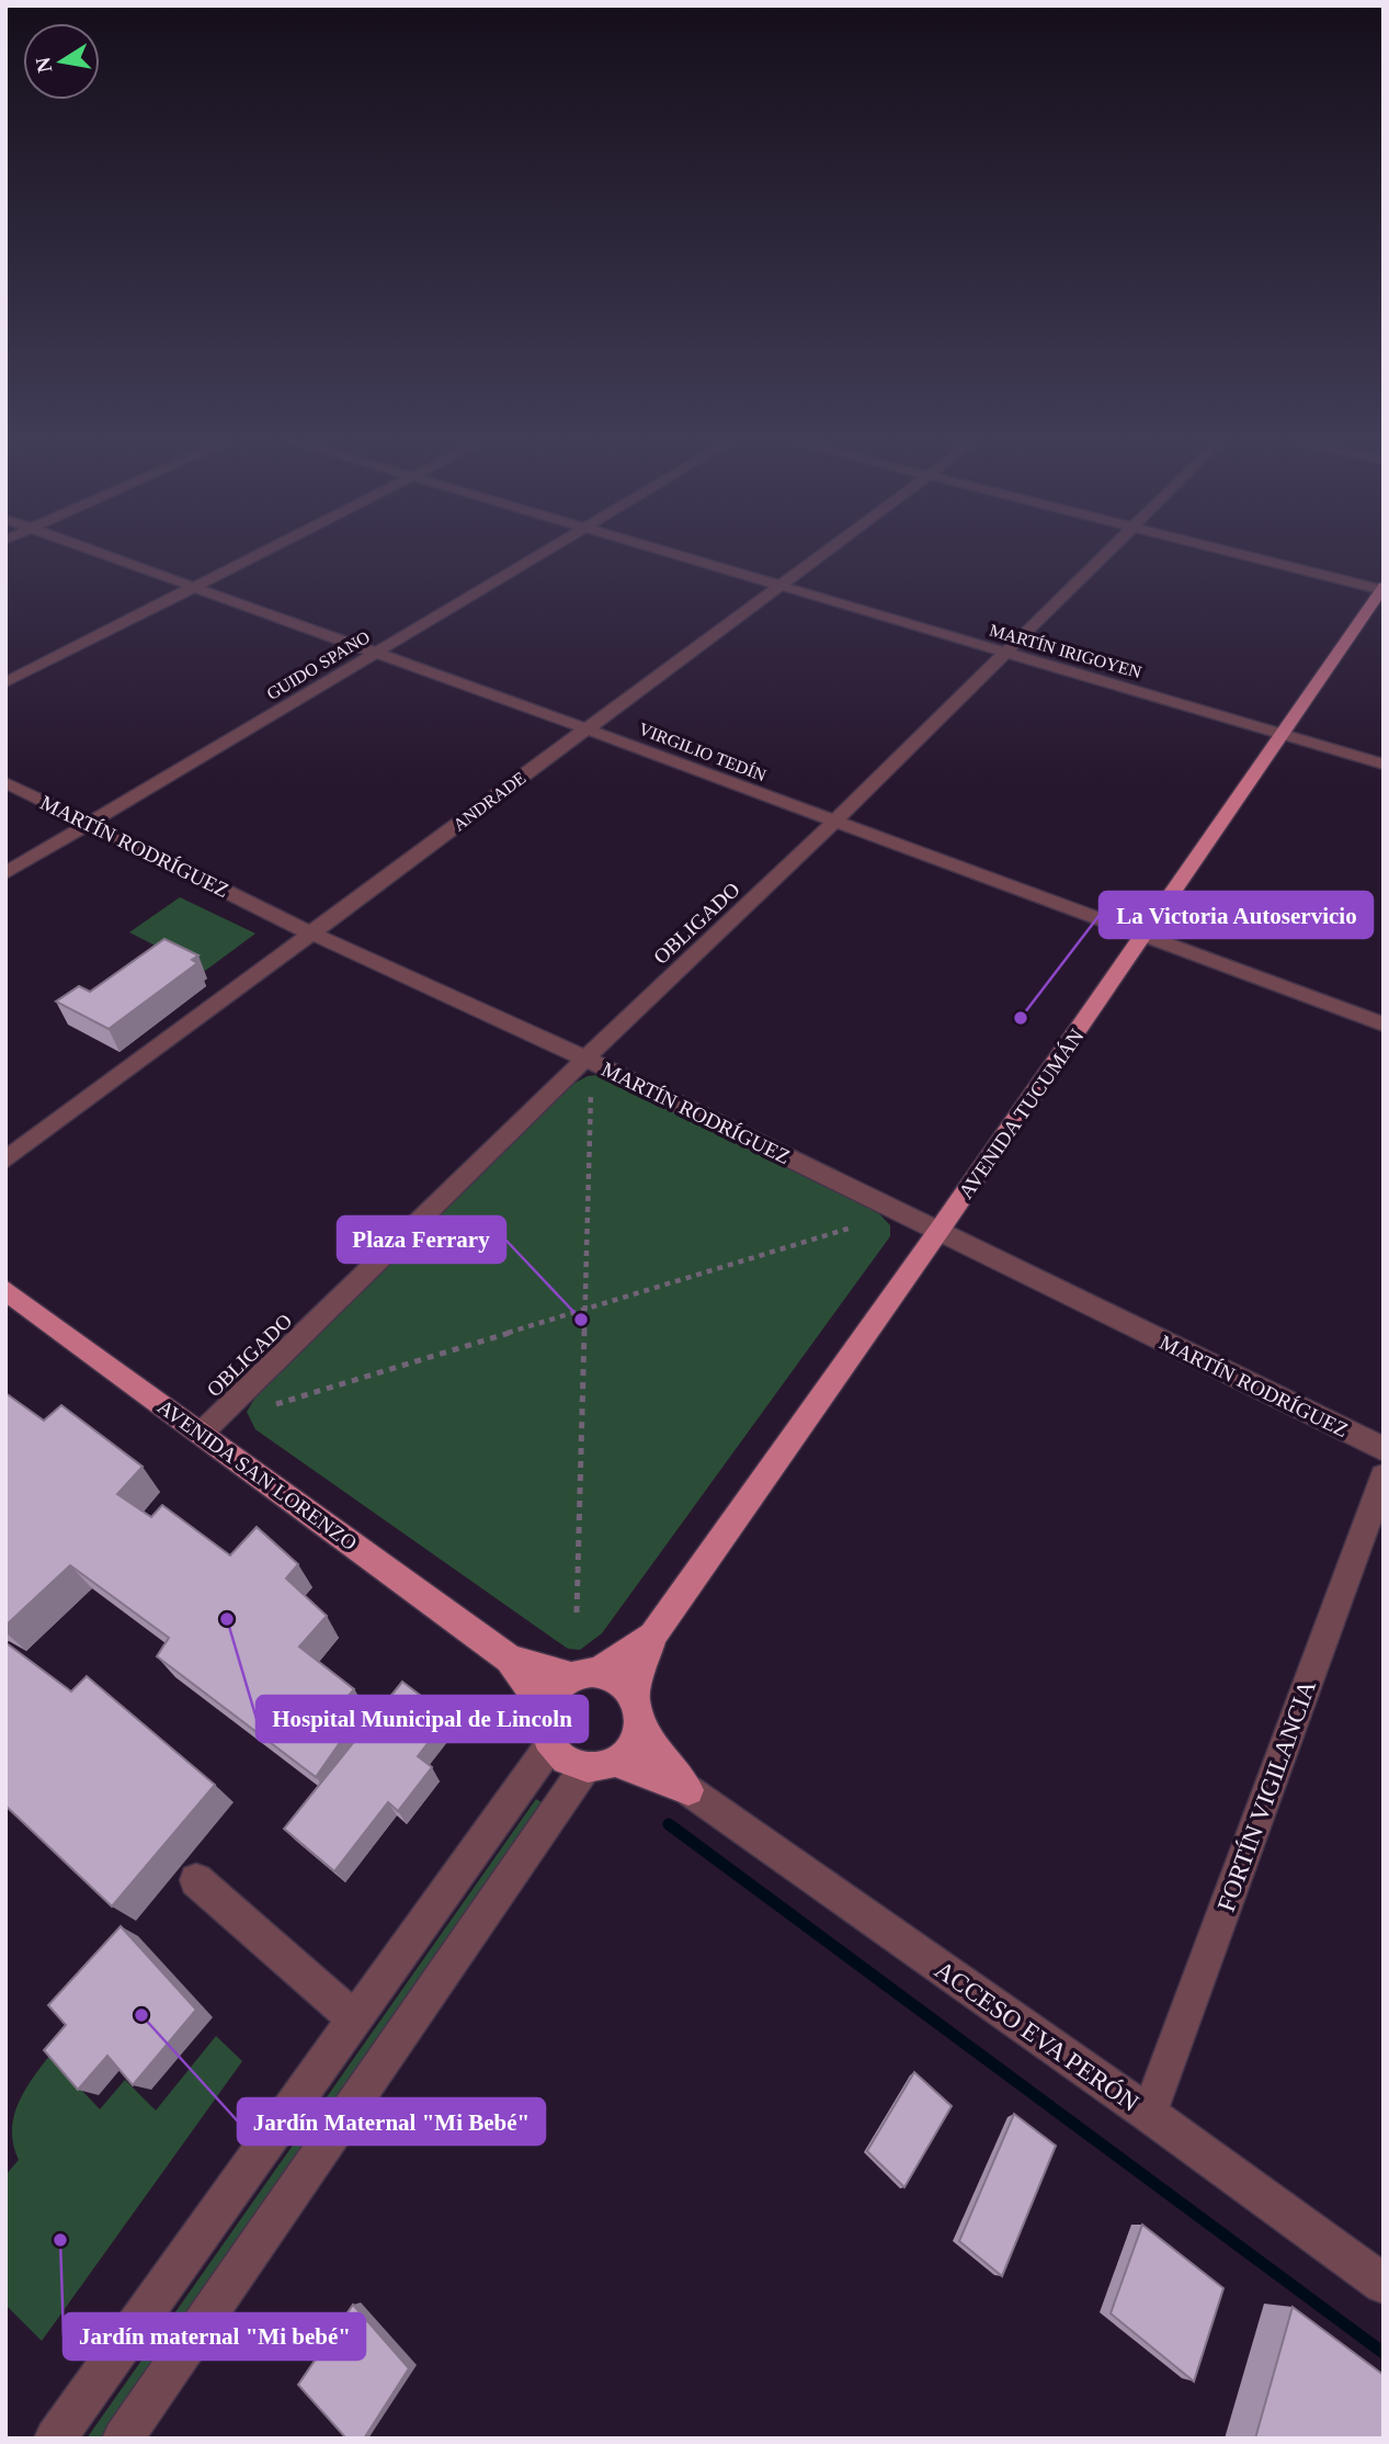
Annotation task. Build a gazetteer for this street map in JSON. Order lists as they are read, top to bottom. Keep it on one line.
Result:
{"streets":{"main road":["AVENIDA TUCUMÁN","AVENIDA SAN LORENZO","ACCESO EVA PERÓN"],"street":["MARTÍN IRIGOYEN","GUIDO SPANO","VIRGILIO TEDÍN","ANDRADE","MARTÍN RODRÍGUEZ","OBLIGADO","FORTÍN VIGILANCIA"]},"crossings":[["MARTÍN IRIGOYEN","ANDRADE"],["MARTÍN IRIGOYEN","OBLIGADO"],["MARTÍN IRIGOYEN","AVENIDA TUCUMÁN"],["GUIDO SPANO","VIRGILIO TEDÍN"],["GUIDO SPANO","MARTÍN RODRÍGUEZ"],["VIRGILIO TEDÍN","ANDRADE"],["VIRGILIO TEDÍN","OBLIGADO"],["VIRGILIO TEDÍN","AVENIDA TUCUMÁN"],["ANDRADE","MARTÍN RODRÍGUEZ"],["MARTÍN RODRÍGUEZ","OBLIGADO"],["MARTÍN RODRÍGUEZ","AVENIDA TUCUMÁN"],["OBLIGADO","AVENIDA SAN LORENZO"],["AVENIDA TUCUMÁN","AVENIDA SAN LORENZO"],["AVENIDA TUCUMÁN","ACCESO EVA PERÓN"],["AVENIDA SAN LORENZO","ACCESO EVA PERÓN"],["FORTÍN VIGILANCIA","ACCESO EVA PERÓN"]],"places":["La Victoria Autoservicio","Plaza Ferrary","Hospital Municipal de Lincoln","Jardín Maternal \"Mi Bebé\"","Jardín maternal \"Mi bebé\""],"north":"left"}
